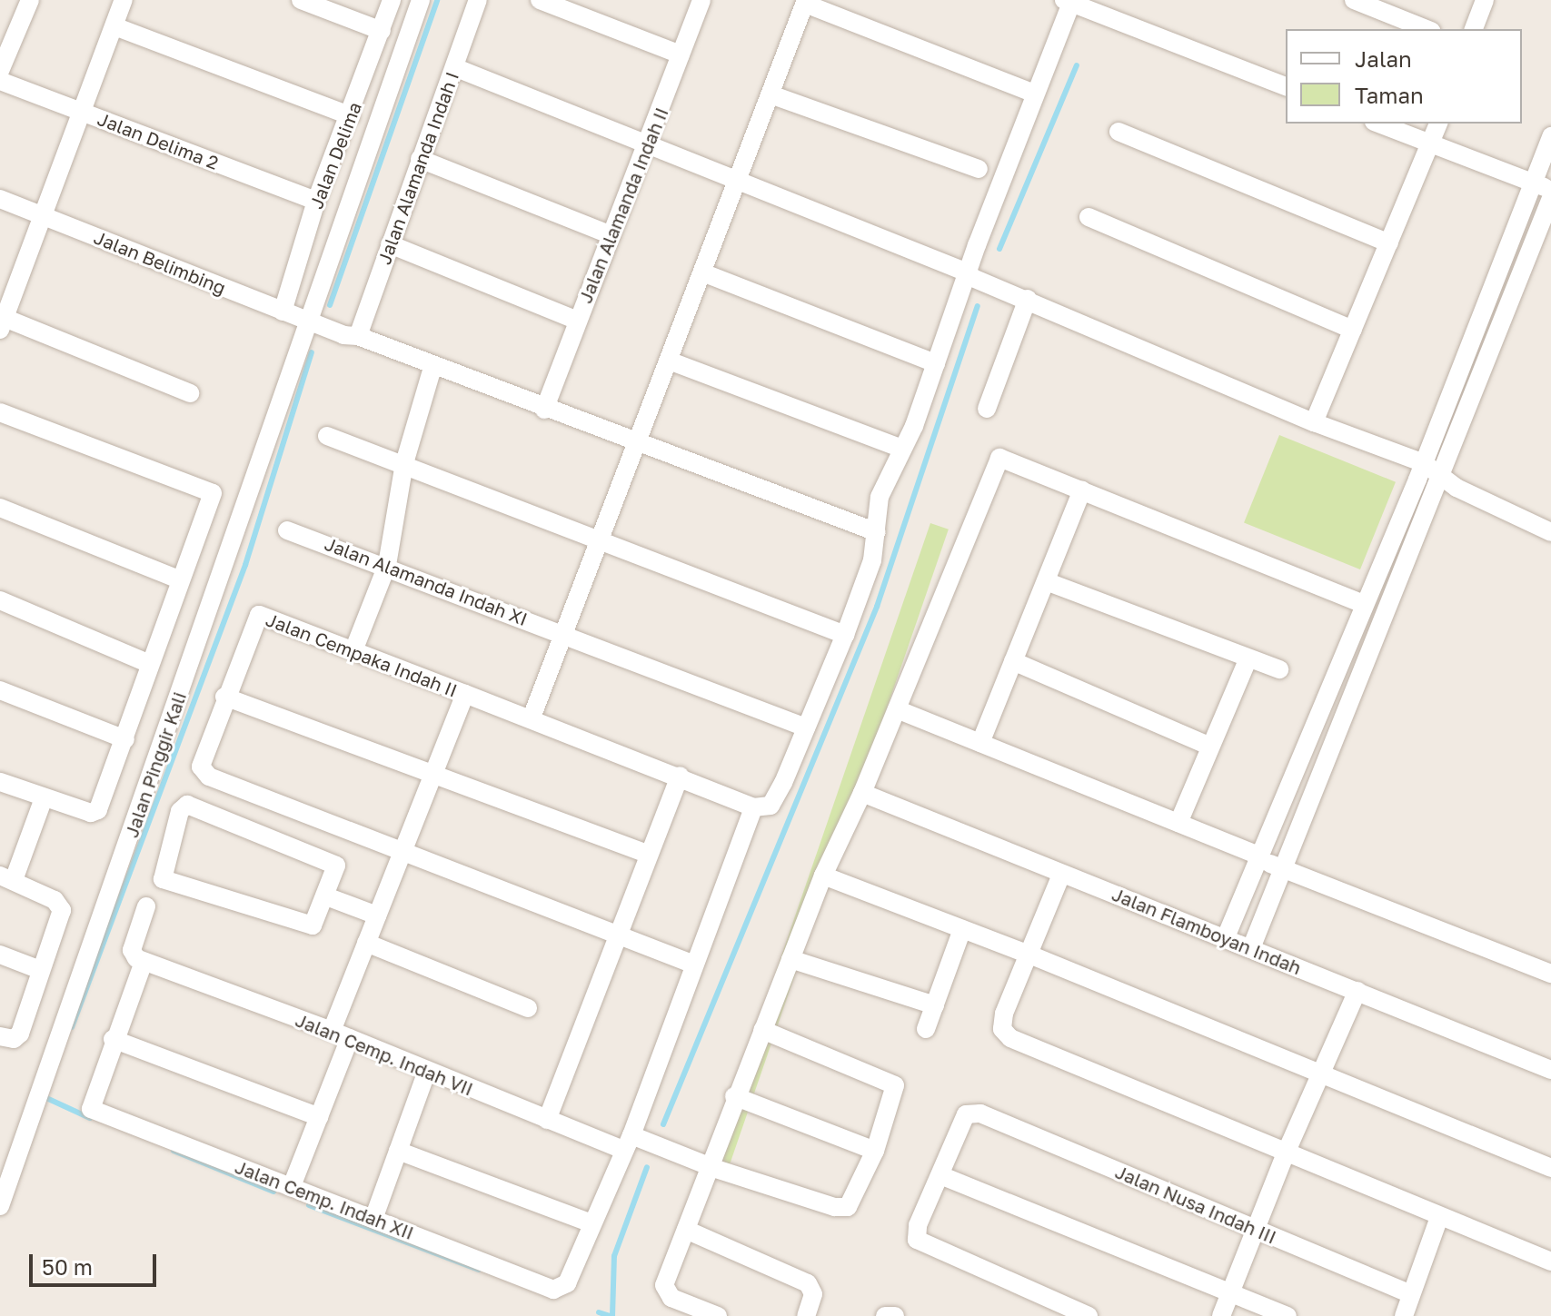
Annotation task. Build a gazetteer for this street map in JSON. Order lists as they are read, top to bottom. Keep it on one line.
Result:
{"streets":{"street":["Jalan Delima 2","Jalan Delima","Jalan Alamanda Indah I","Jalan Alamanda Indah II","Jalan Belimbing","Jalan Alamanda Indah XI","Jalan Cempaka Indah II","Jalan Pinggir Kali","Jalan Flamboyan Indah","Jalan Cemp. Indah VII","Jalan Cemp. Indah XII","Jalan Nusa Indah III"]},"crossings":[["Jalan Delima 2","Jalan Delima"],["Jalan Delima","Jalan Belimbing"],["Jalan Alamanda Indah I","Jalan Belimbing"],["Jalan Alamanda Indah II","Jalan Belimbing"],["Jalan Belimbing","Jalan Pinggir Kali"],["Jalan Cempaka Indah II","Jalan Cemp. Indah XII"],["Jalan Cemp. Indah VII","Jalan Cemp. Indah XII"]],"legend":["Jalan","Taman"],"scale_bar":"50 m"}
